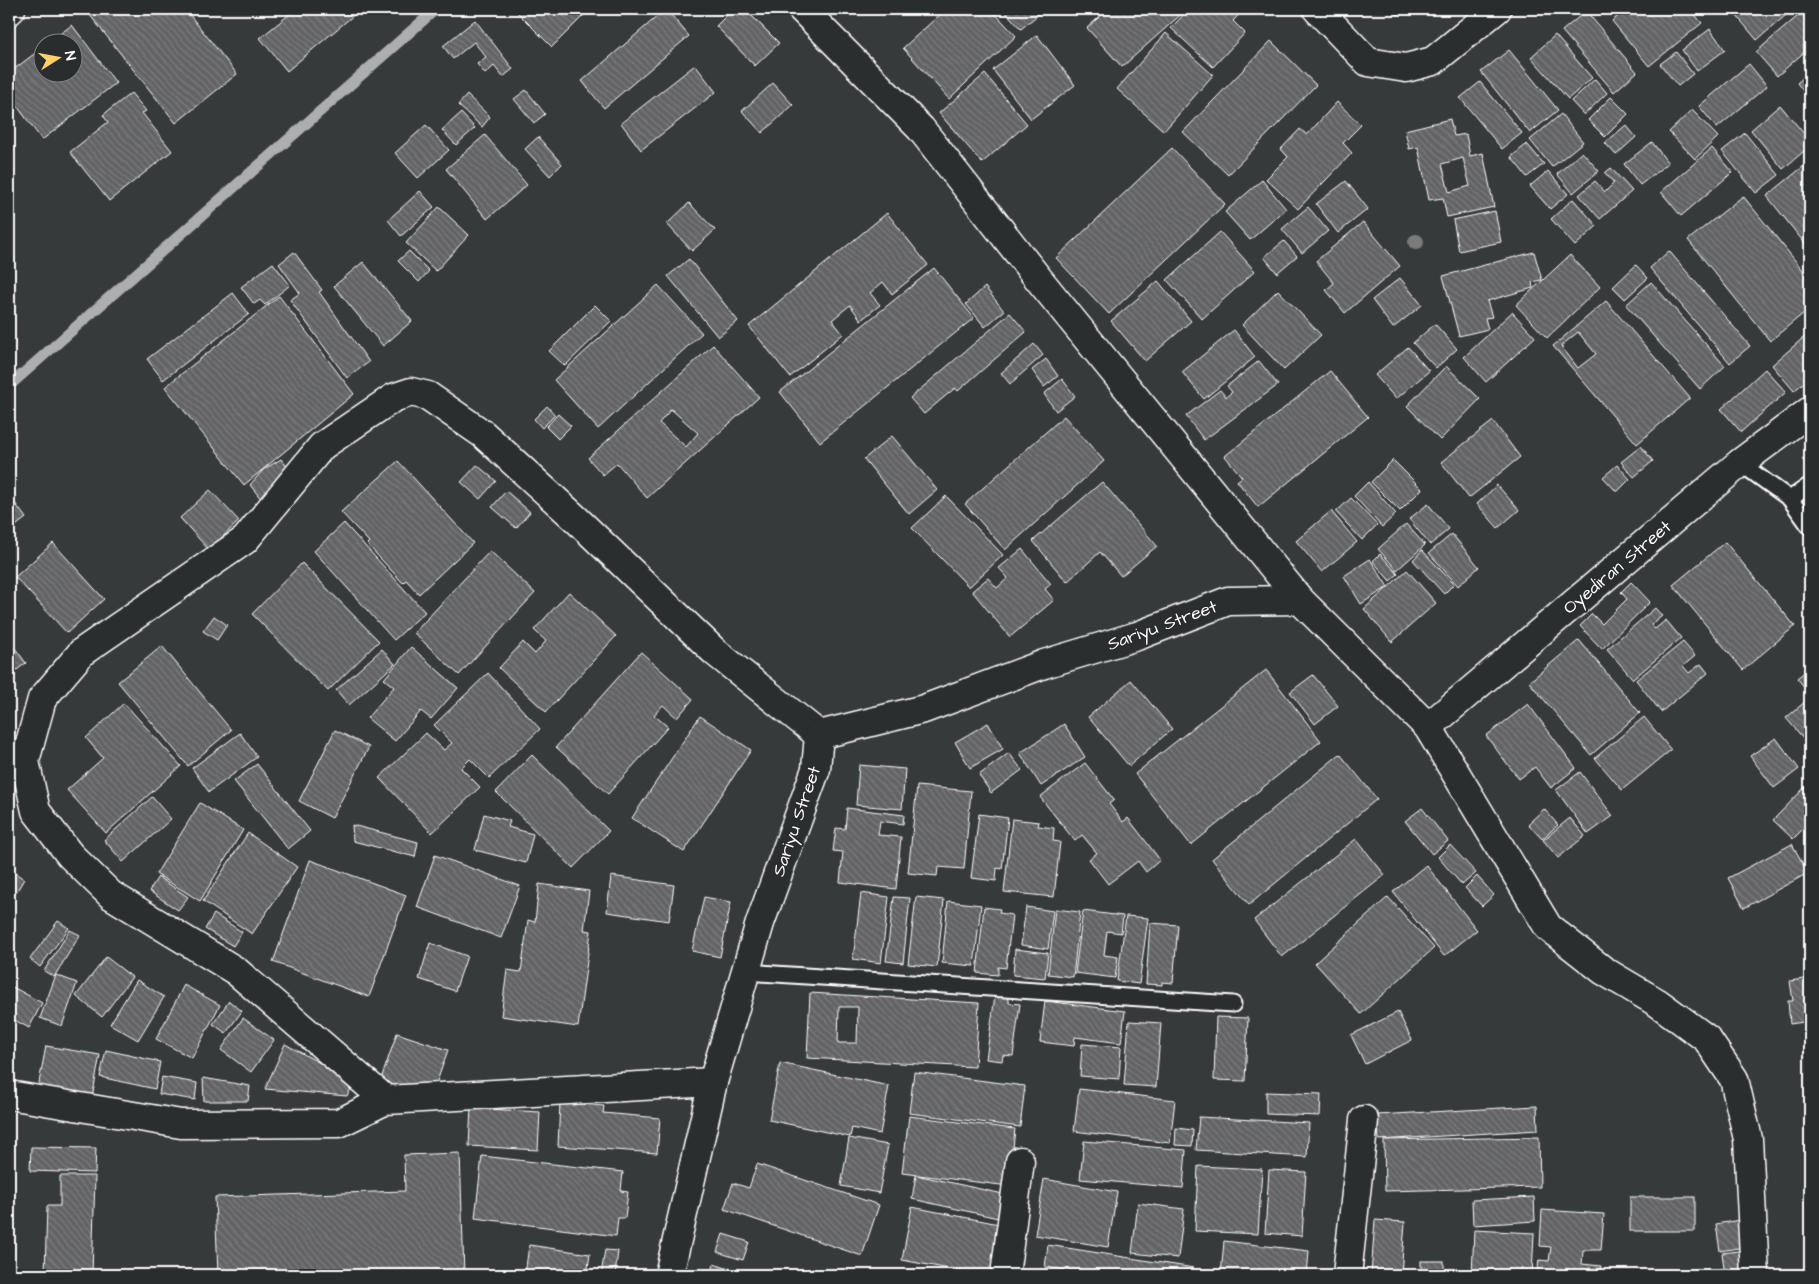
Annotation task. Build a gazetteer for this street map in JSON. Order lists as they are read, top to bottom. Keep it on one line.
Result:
{"streets":{"street":["Oyediran Street","Sariyu Street"]},"north":"right"}
